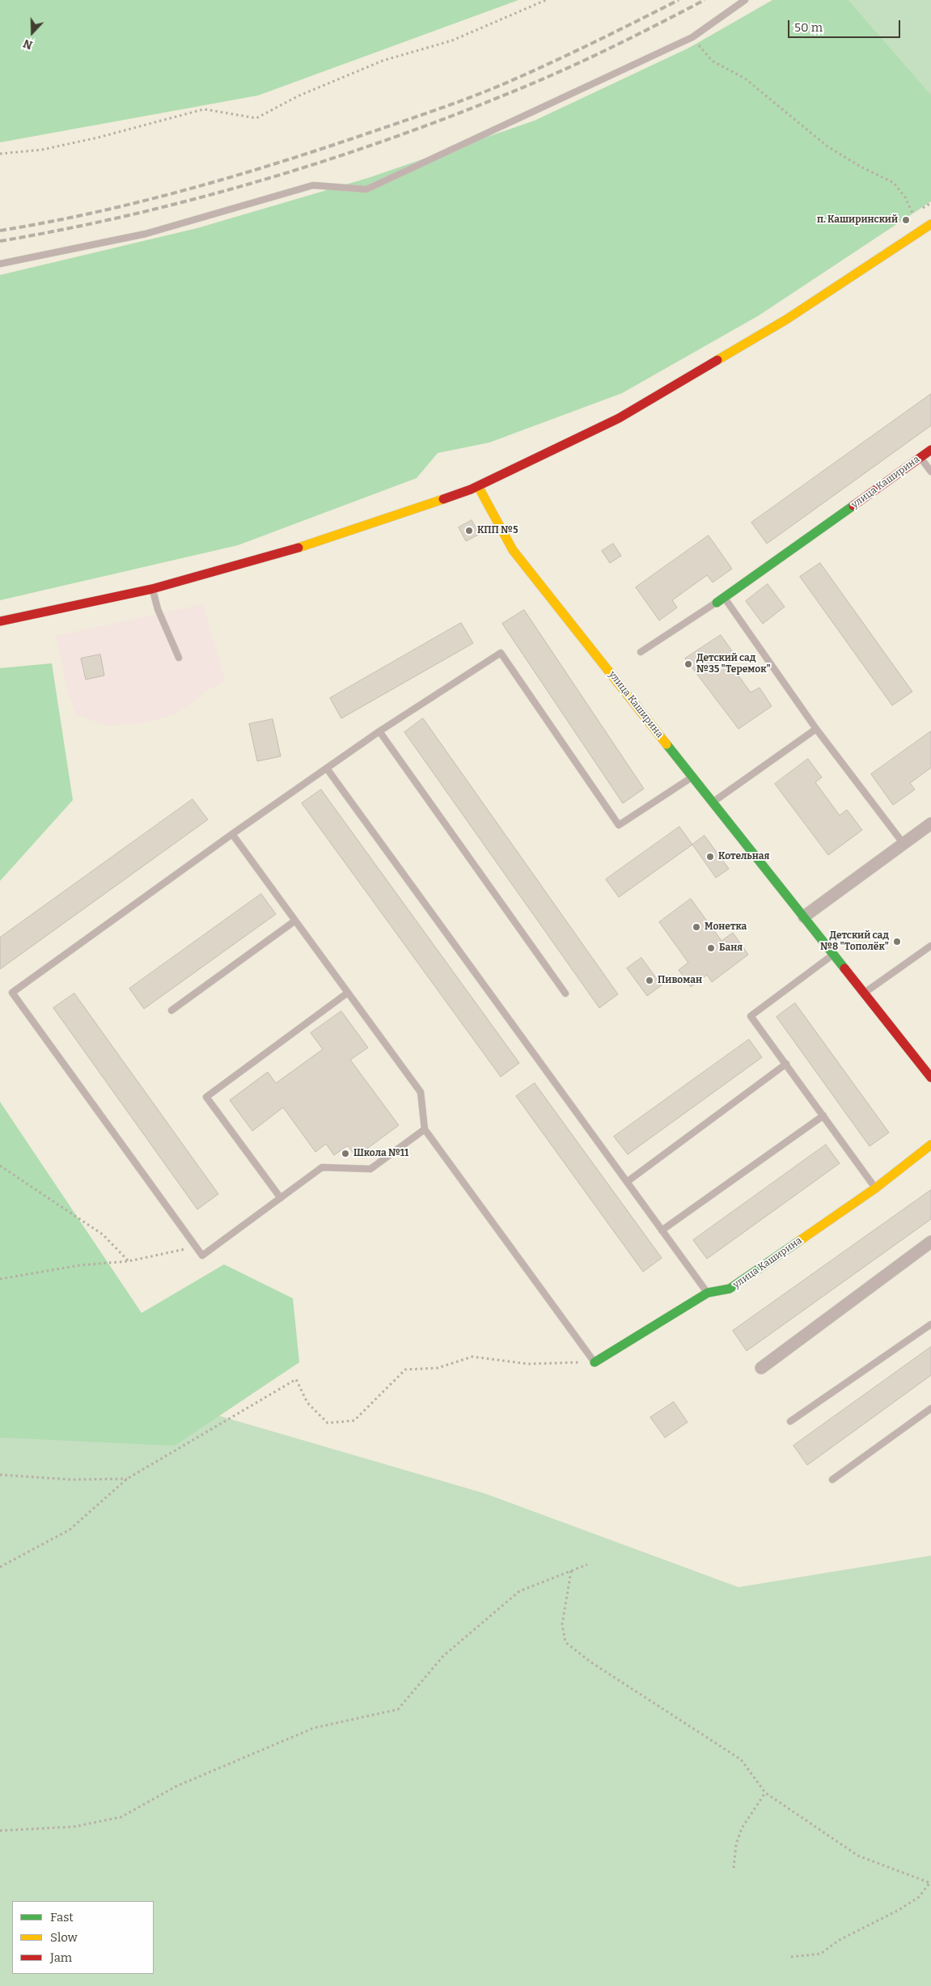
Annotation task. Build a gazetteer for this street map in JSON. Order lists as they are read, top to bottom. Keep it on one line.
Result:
{"streets":{"street":["улица Каширина"]},"places":["п. Каширинский","КПП №5","Детский сад №35 \"Теремок\"","Котельная","Монетка","Детский сад №8 \"Тополёк\"","Баня","Пивоман","Школа №11"],"legend":["Fast","Slow","Jam"],"scale_bar":"50 m","north":"bottom"}
